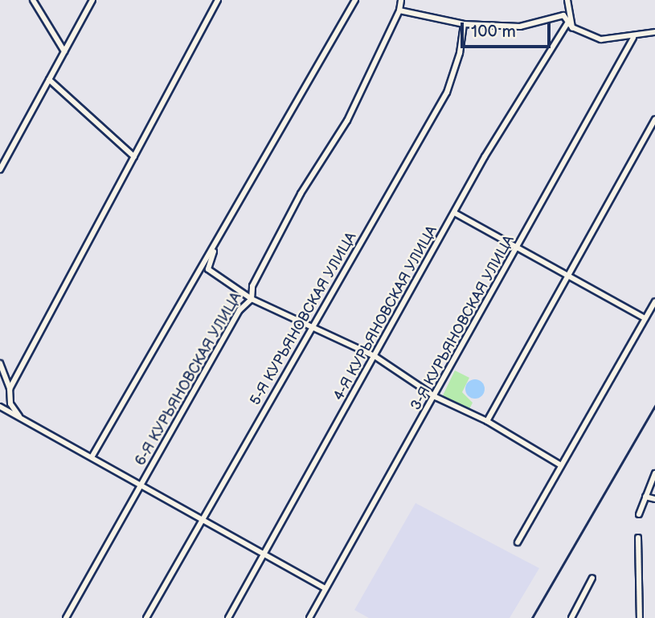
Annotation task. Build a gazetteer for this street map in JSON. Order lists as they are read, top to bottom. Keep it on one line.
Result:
{"streets":{"street":["4-Я КУРЬЯНОВСКАЯ УЛИЦА","5-Я КУРЬЯНОВСКАЯ УЛИЦА","3-Я КУРЬЯНОВСКАЯ УЛИЦА","6-Я КУРЬЯНОВСКАЯ УЛИЦА"]},"scale_bar":"100 m"}
